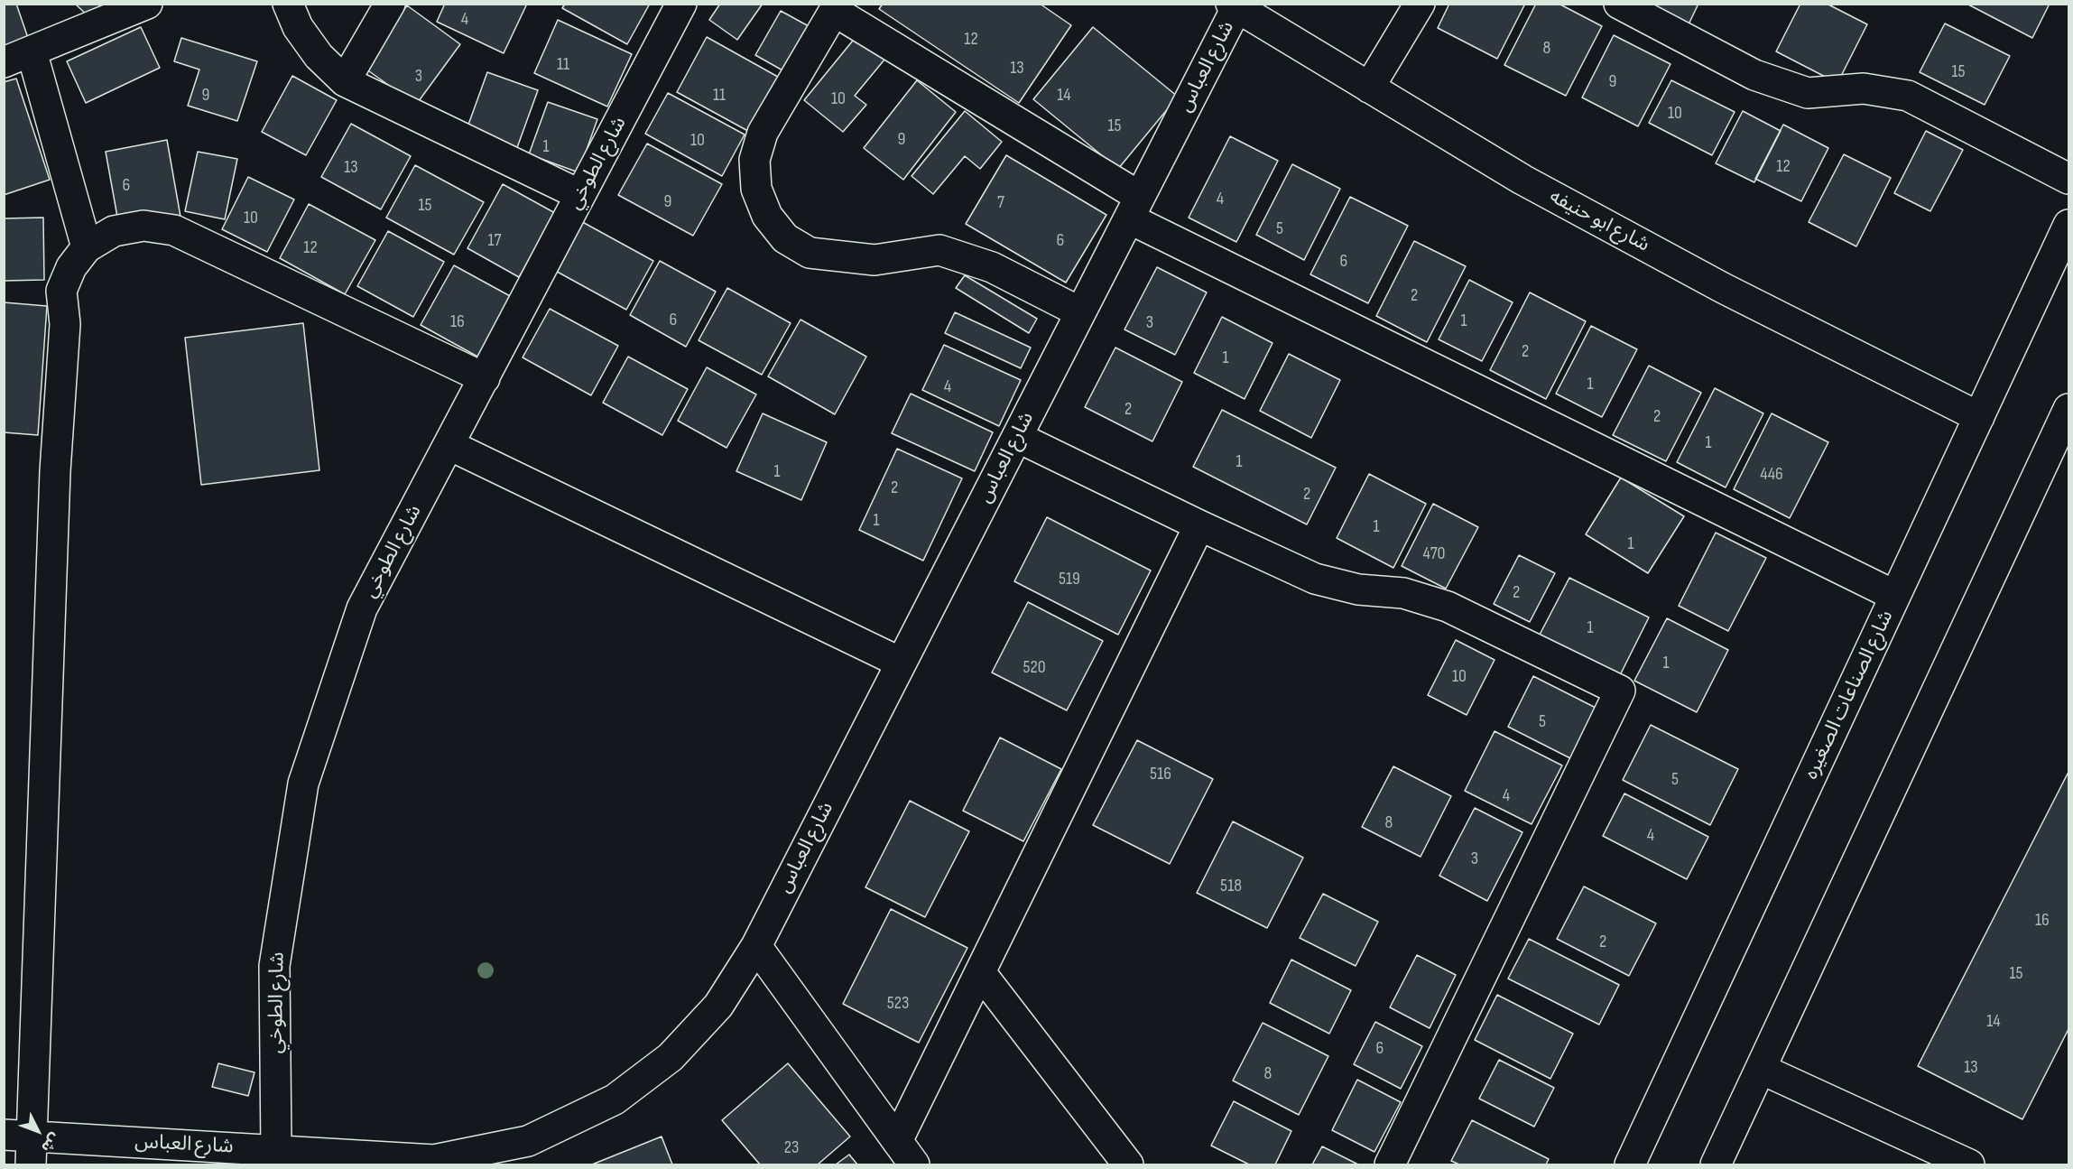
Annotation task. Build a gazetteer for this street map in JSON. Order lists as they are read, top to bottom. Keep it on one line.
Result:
{"streets":{"street":["شارع العباس","شارع الطوخي","شارع ابو حنيفه","شارع الصناعات الصغيره"]},"crossings":[["شارع العباس","شارع الطوخي"],["شارع العباس","شارع ابو حنيفه"],["شارع ابو حنيفه","شارع الصناعات الصغيره"]],"house_numbers":["4","12","8","11","13","15","3","9","9","11","14","10","10","15","9","10","1","12","13","6","4","9","7","15","10","5","17","6","12","6","2","6","1","16","3","2","1","1","4","2","2","1","1","1","446","2","2","1","1","1","470","519","2","1","1","520","10","5","516","5","4","8","4","3","518","16","2","15","523","14","6","13","8","23"],"north":"bottom right"}
